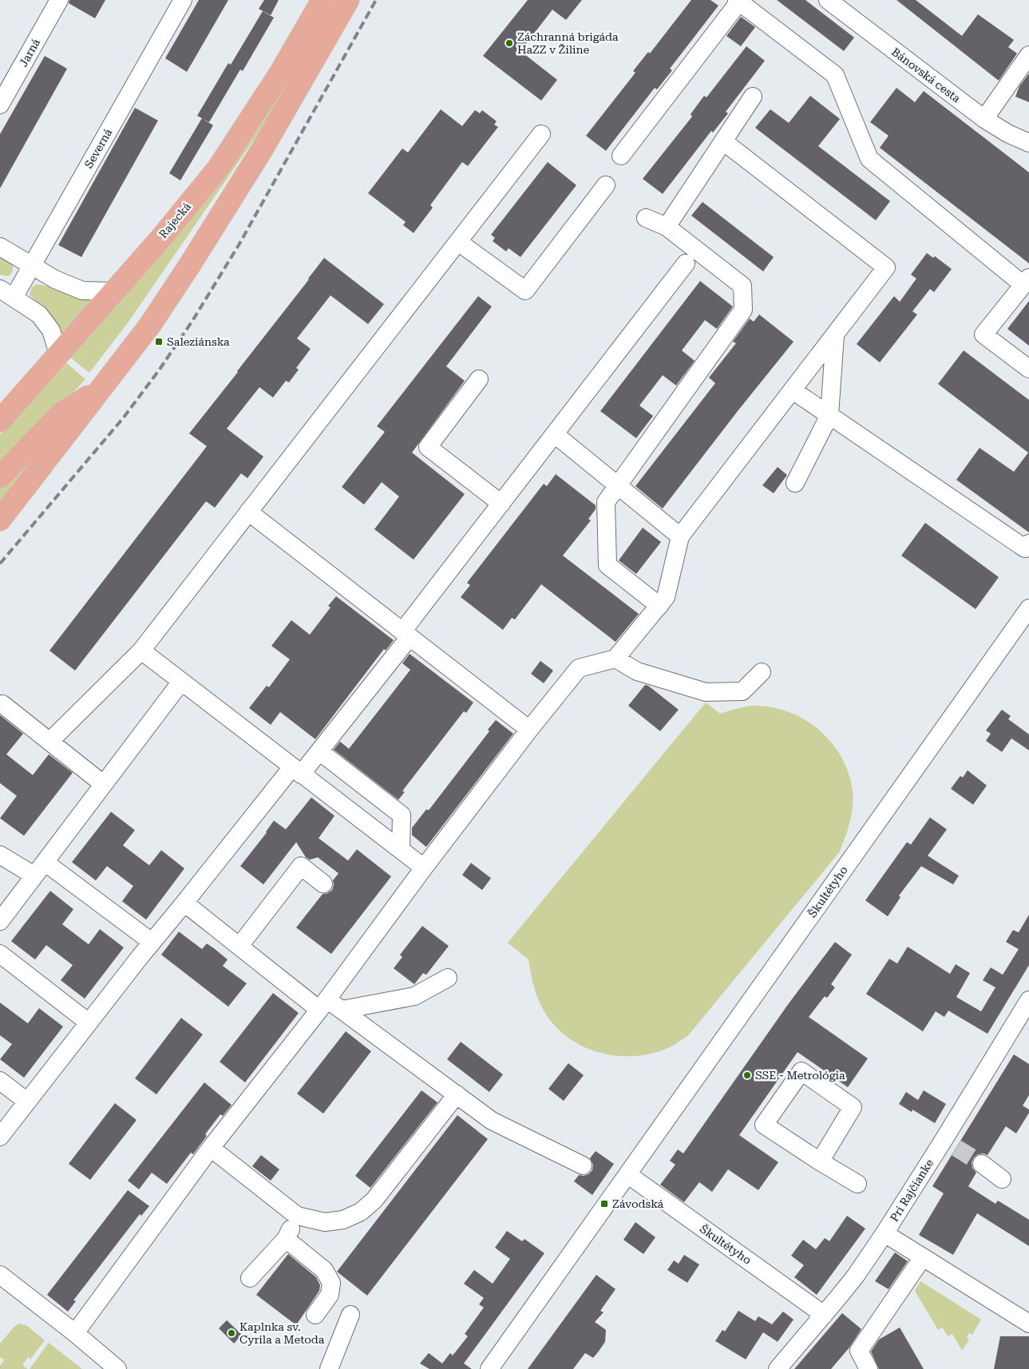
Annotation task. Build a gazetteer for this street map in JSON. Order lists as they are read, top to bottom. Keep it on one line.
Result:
{"streets":{"main road":["Rajecká"],"street":["Jarná","Bánovská cesta","Severná","Škultétyho","Pri Rajčianke"]},"crossings":[["Škultétyho","Pri Rajčianke"]],"places":{"other":["Záchranná brigáda HaZZ v Žiline","SSE - Metrológia","Kaplnka sv. Cyrila a Metoda"],"transit":["Saleziánska","Závodská"]}}
